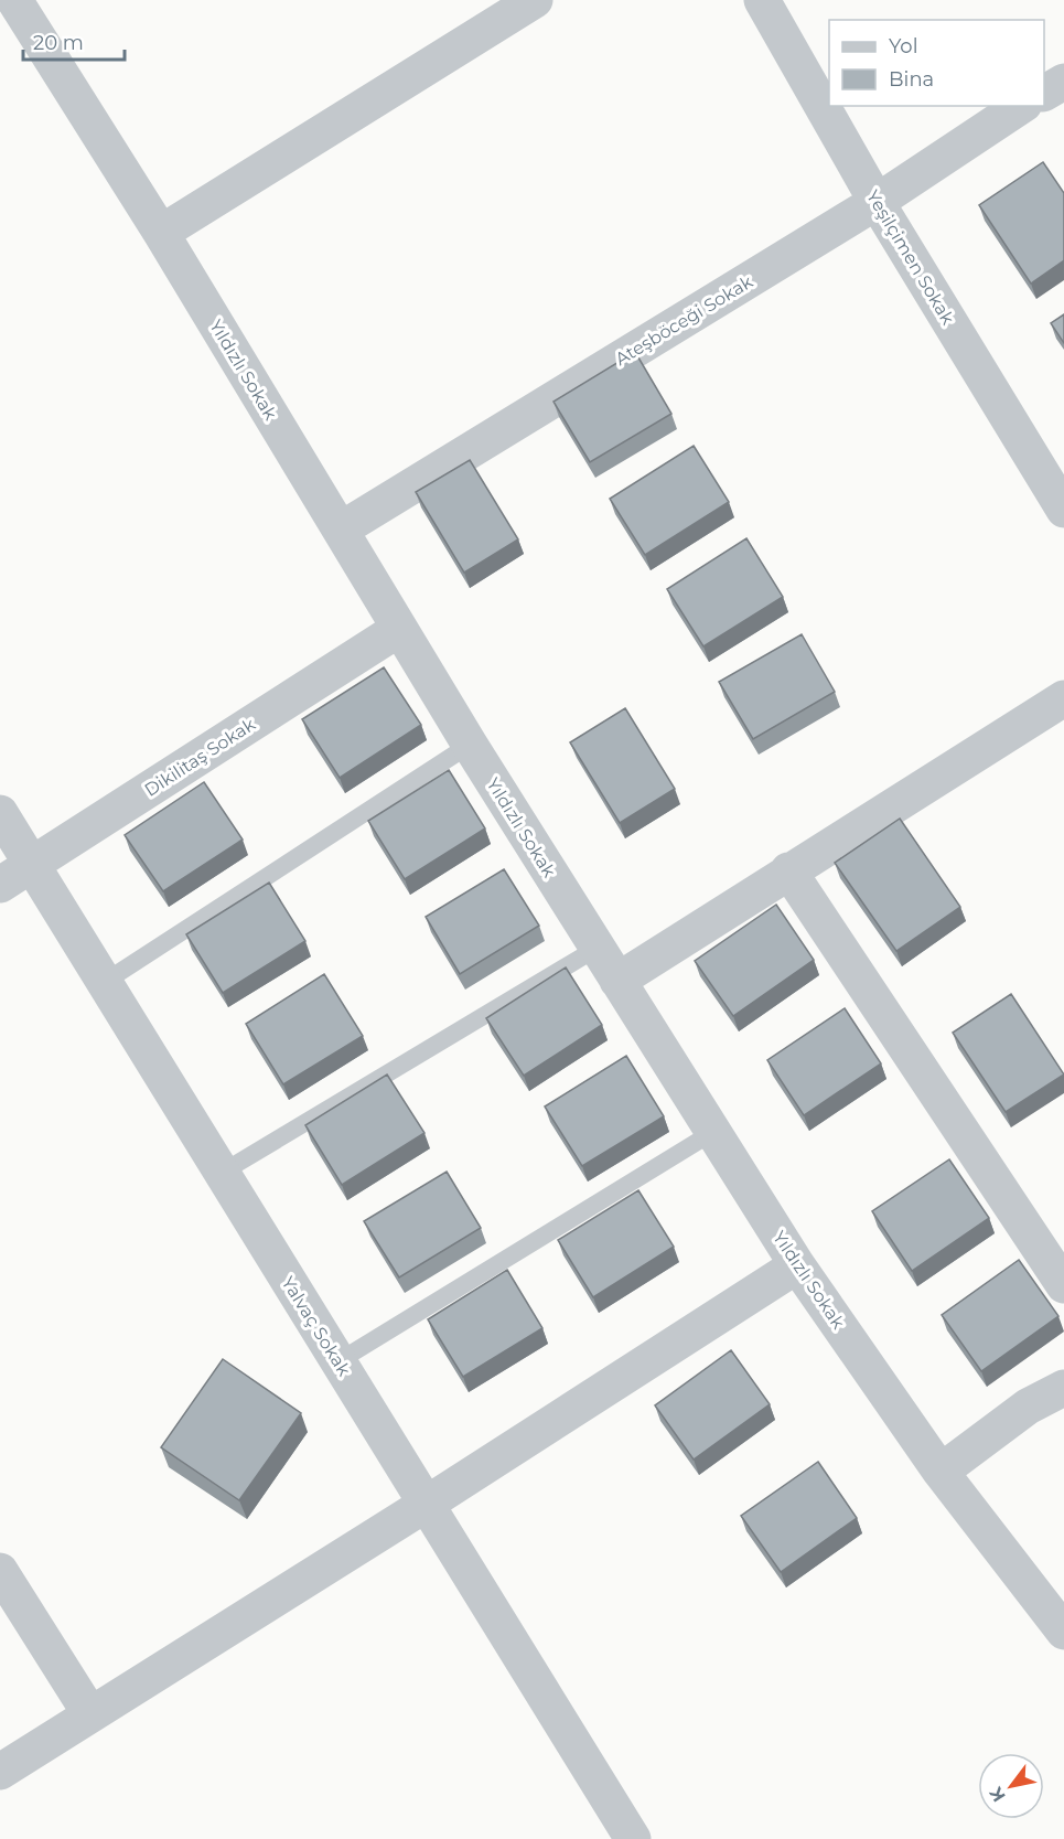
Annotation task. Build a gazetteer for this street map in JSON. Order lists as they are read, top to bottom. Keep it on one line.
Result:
{"streets":{"street":["Yeşilçimen Sokak","Ateşböceği Sokak","Yıldızlı Sokak","Dikilitaş Sokak","Yalvaç Sokak"]},"crossings":[["Yeşilçimen Sokak","Ateşböceği Sokak"],["Ateşböceği Sokak","Yıldızlı Sokak"],["Yıldızlı Sokak","Dikilitaş Sokak"],["Dikilitaş Sokak","Yalvaç Sokak"]],"legend":["Yol","Bina"],"scale_bar":"20 m","north":"bottom left"}
